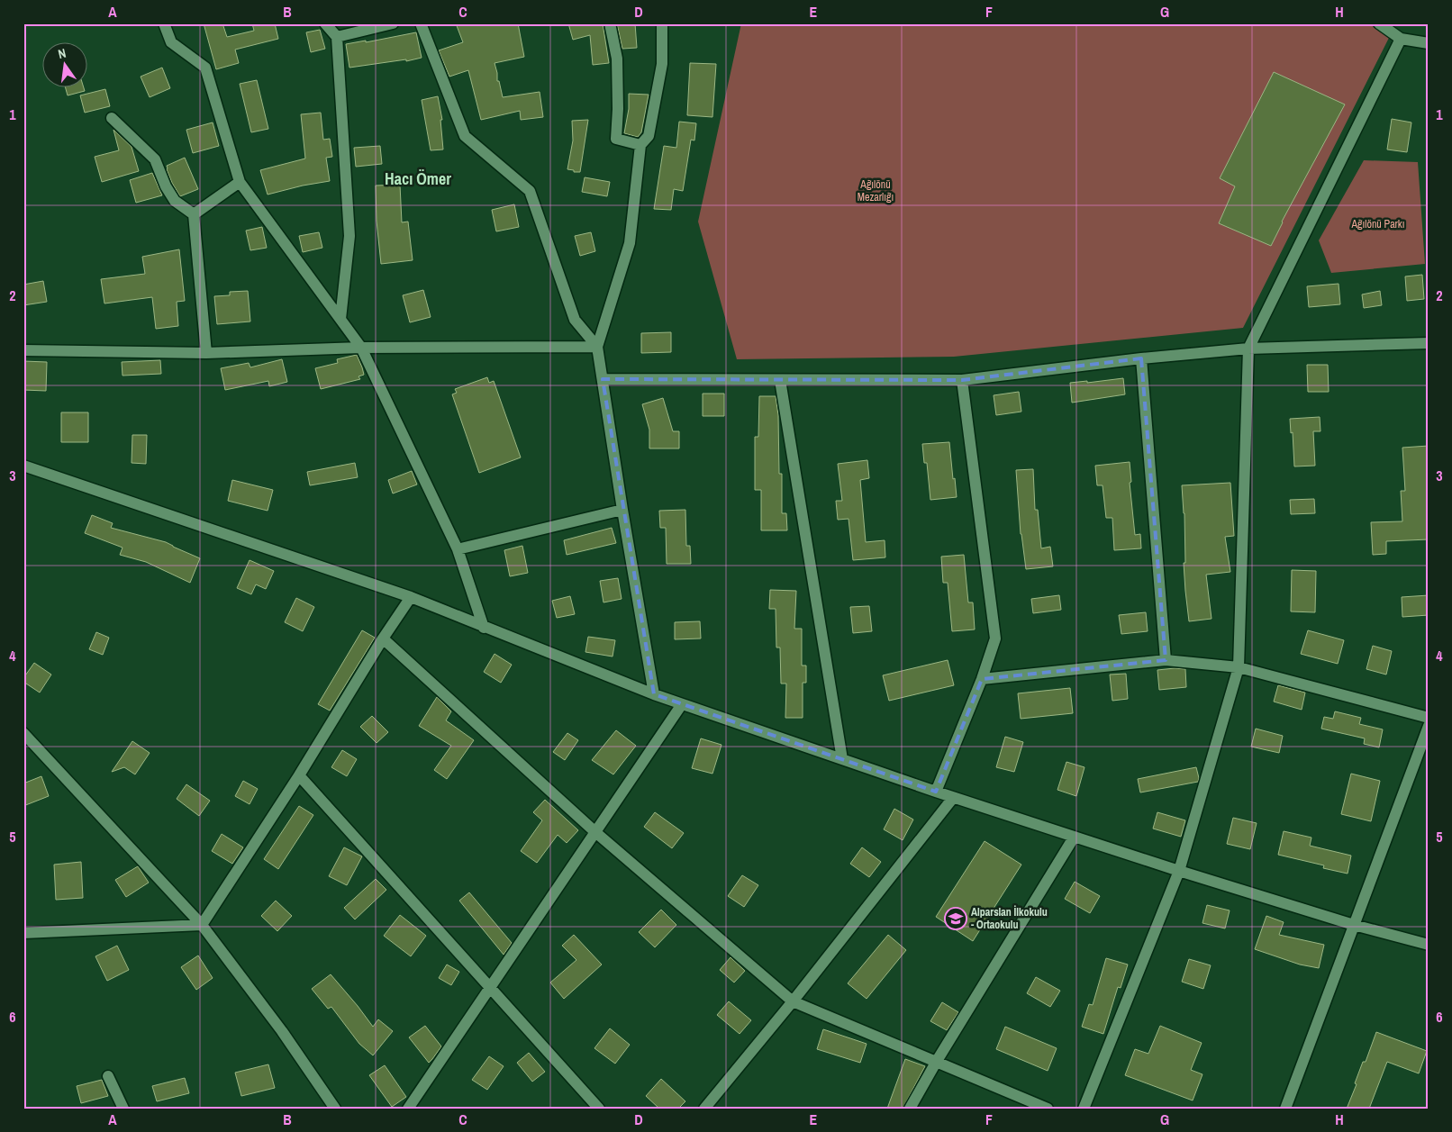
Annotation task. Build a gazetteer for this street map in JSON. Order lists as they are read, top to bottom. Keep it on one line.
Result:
{"districts":["Hacı Ömer"],"parks":["Ağılönü Mezarlığı","Ağılönü Parkı"],"places":{"school or university":["Alparslan İlkokulu - Ortaokulu"]},"north":"top","grid":{"columns":["A","B","C","D","E","F","G","H"],"rows":["1","2","3","4","5","6"]}}
